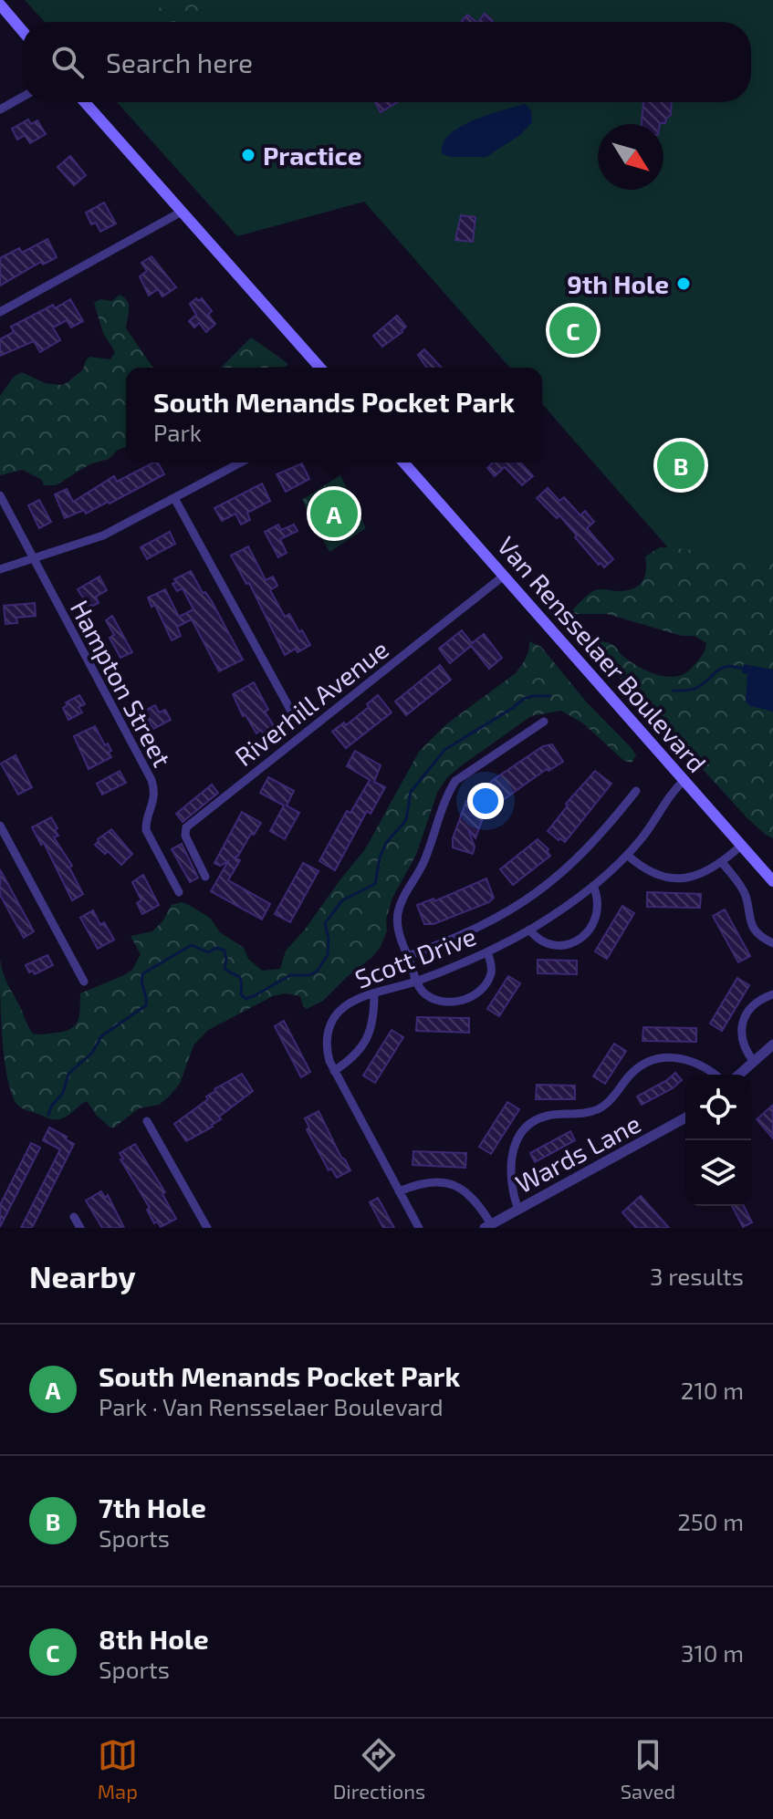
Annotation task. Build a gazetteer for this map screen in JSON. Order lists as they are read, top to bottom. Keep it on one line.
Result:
{"streets":{"main road":["Van Rensselaer Boulevard"],"street":["Hampton Street","Riverhill Avenue","Scott Drive","Wards Lane"]},"crossings":[["Van Rensselaer Boulevard","Riverhill Avenue"],["Van Rensselaer Boulevard","Scott Drive"]],"places":["Practice","9th Hole"],"north":"bottom right","page":{"search":"Search here","pins":["C","B","A"],"popup":["South Menands Pocket Park","Park"],"heading":["Nearby","3 results"],"list":[{"mark":"A","name":"South Menands Pocket Park","note":"Park · Van Rensselaer Boulevard","value":"210 m"},{"mark":"B","name":"7th Hole","note":"Sports","value":"250 m"},{"mark":"C","name":"8th Hole","note":"Sports","value":"310 m"}],"nav":["Map","Directions","Saved"]}}
